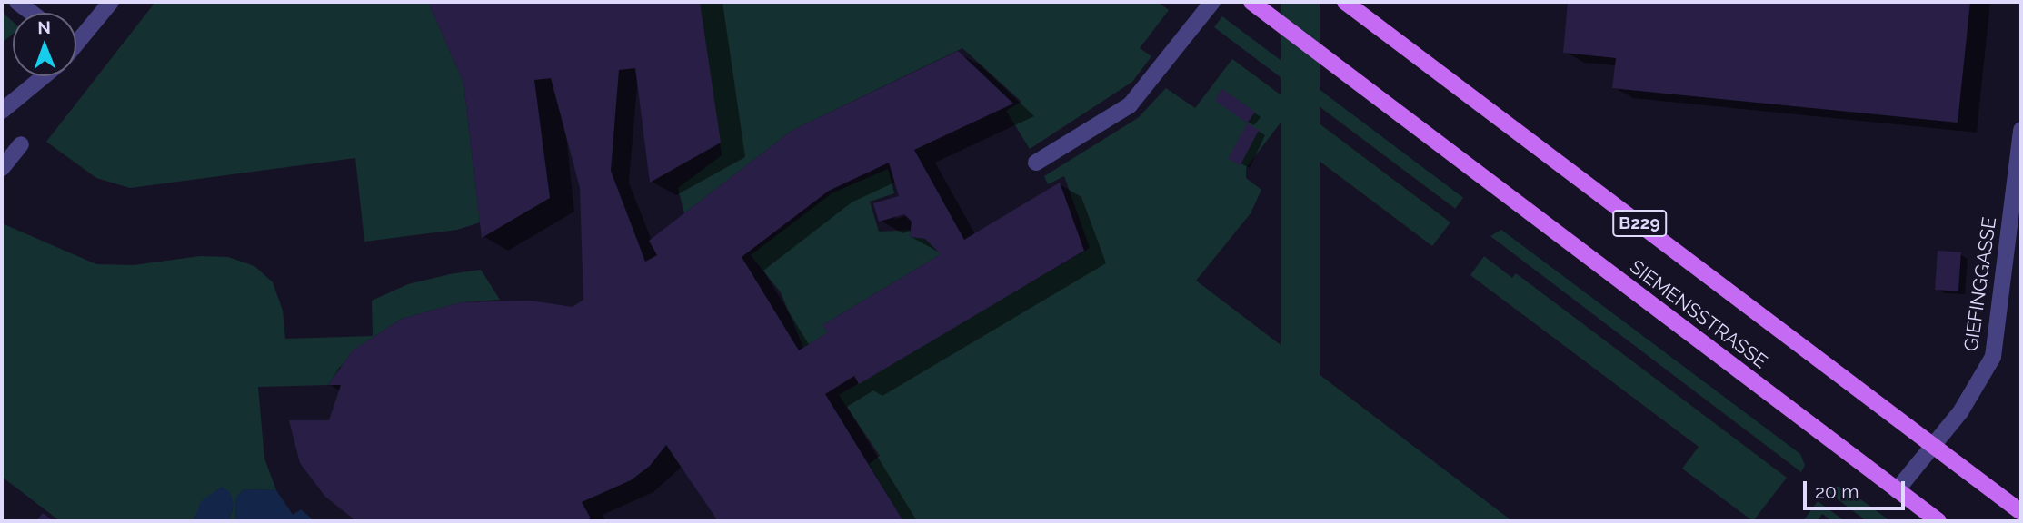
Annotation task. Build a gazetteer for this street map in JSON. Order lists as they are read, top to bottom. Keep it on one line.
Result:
{"streets":{"main road":["B229","SIEMENSSTRASSE"],"street":["GIEFINGGASSE"]},"crossings":[["GIEFINGGASSE","SIEMENSSTRASSE"]],"scale_bar":"20 m","north":"top"}
